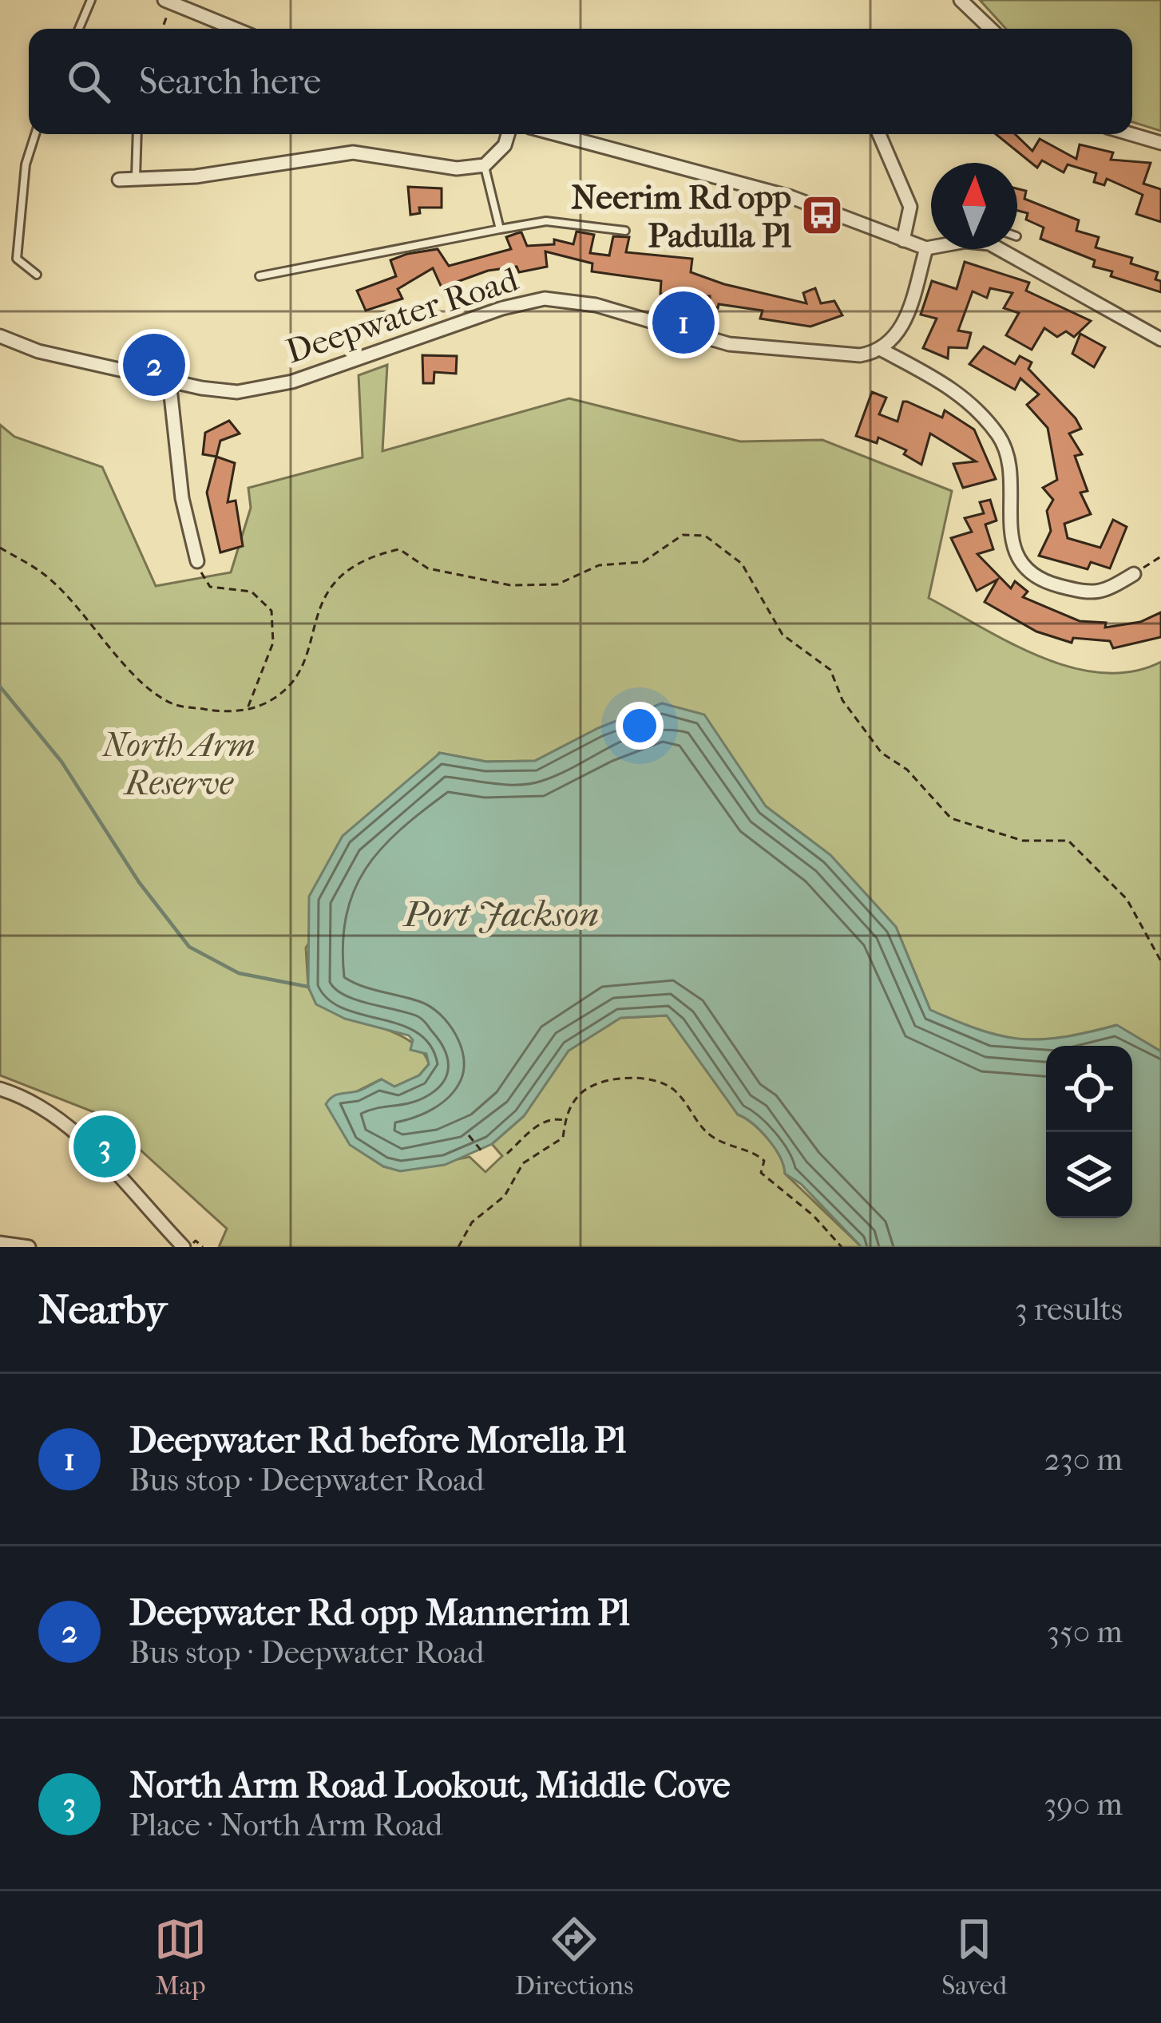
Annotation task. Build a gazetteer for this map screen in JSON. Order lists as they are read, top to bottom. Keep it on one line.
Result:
{"streets":{"street":["Deepwater Road"]},"water":["Port Jackson"],"parks":["North Arm Reserve"],"places":{"bus stop":["Neerim Rd opp Padulla Pl"]},"north":"top","page":{"search":"Search here","pins":["1","2","3"],"heading":["Nearby","3 results"],"list":[{"mark":"1","name":"Deepwater Rd before Morella Pl","note":"Bus stop · Deepwater Road","value":"230 m"},{"mark":"2","name":"Deepwater Rd opp Mannerim Pl","note":"Bus stop · Deepwater Road","value":"350 m"},{"mark":"3","name":"North Arm Road Lookout, Middle Cove","note":"Place · North Arm Road","value":"390 m"}],"nav":["Map","Directions","Saved"]}}
